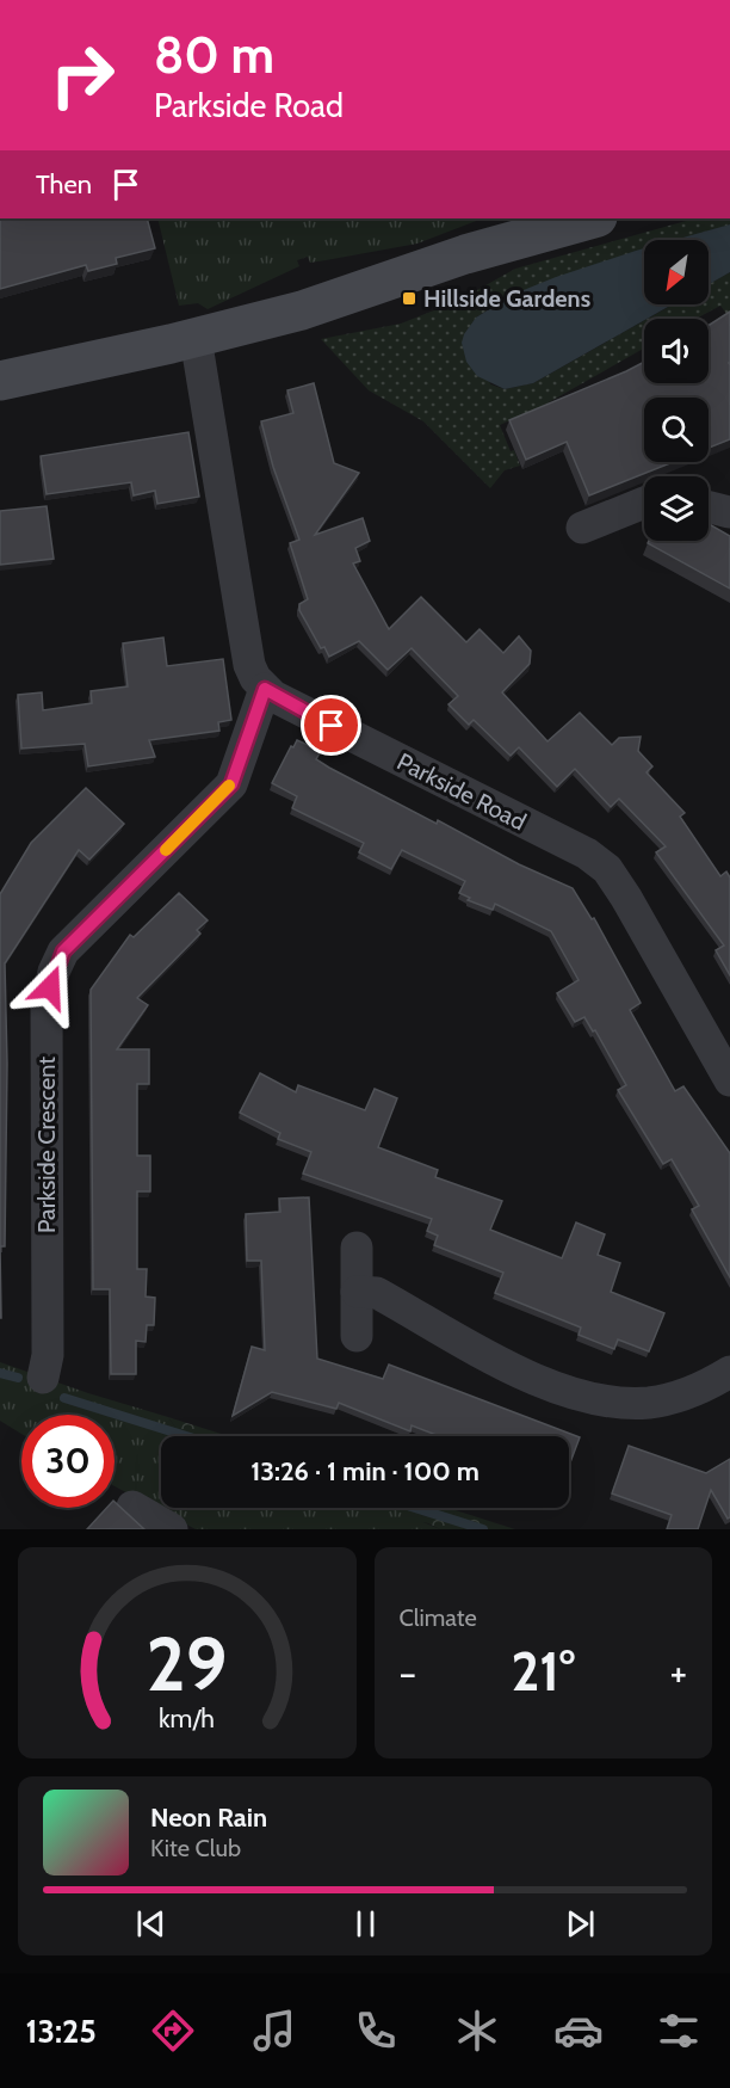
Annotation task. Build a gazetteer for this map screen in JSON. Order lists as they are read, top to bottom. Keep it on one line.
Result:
{"streets":{"street":["Parkside Road","Parkside Crescent"]},"crossings":[["Parkside Road","Parkside Crescent"]],"places":{"transit":["Hillside Gardens"]},"north":"bottom left","page":{"turn":["80 m","Parkside Road"],"then":"Then","limit":"30","trip":"13:26 · 1 min · 100 m","tile":"Climate","heat":["−","21°","+"],"song":["Neon Rain","Kite Club"],"tabs":"13:25","gauge":["29","km/h"]}}
